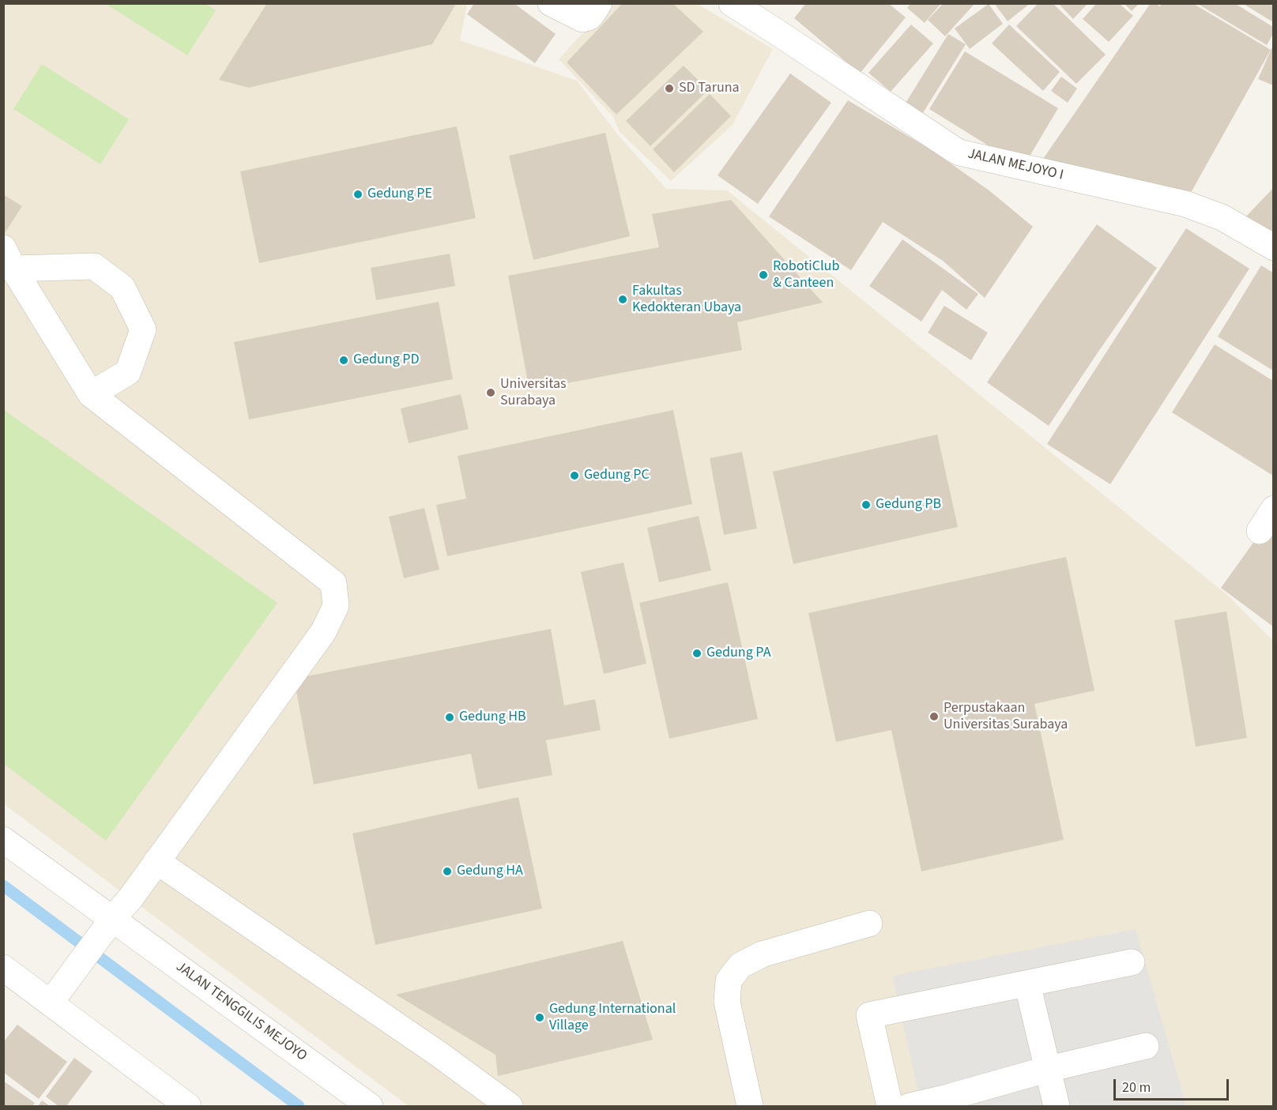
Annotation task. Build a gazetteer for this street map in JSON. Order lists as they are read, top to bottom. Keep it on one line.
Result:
{"streets":{"street":["JALAN MEJOYO I","JALAN TENGGILIS MEJOYO"]},"places":["SD Taruna","Gedung PE","RobotiClub & Canteen","Fakultas Kedokteran Ubaya","Gedung PD","Universitas Surabaya","Gedung PC","Gedung PB","Gedung PA","Perpustakaan Universitas Surabaya","Gedung HB","Gedung HA","Gedung International Village"],"scale_bar":"20 m"}
